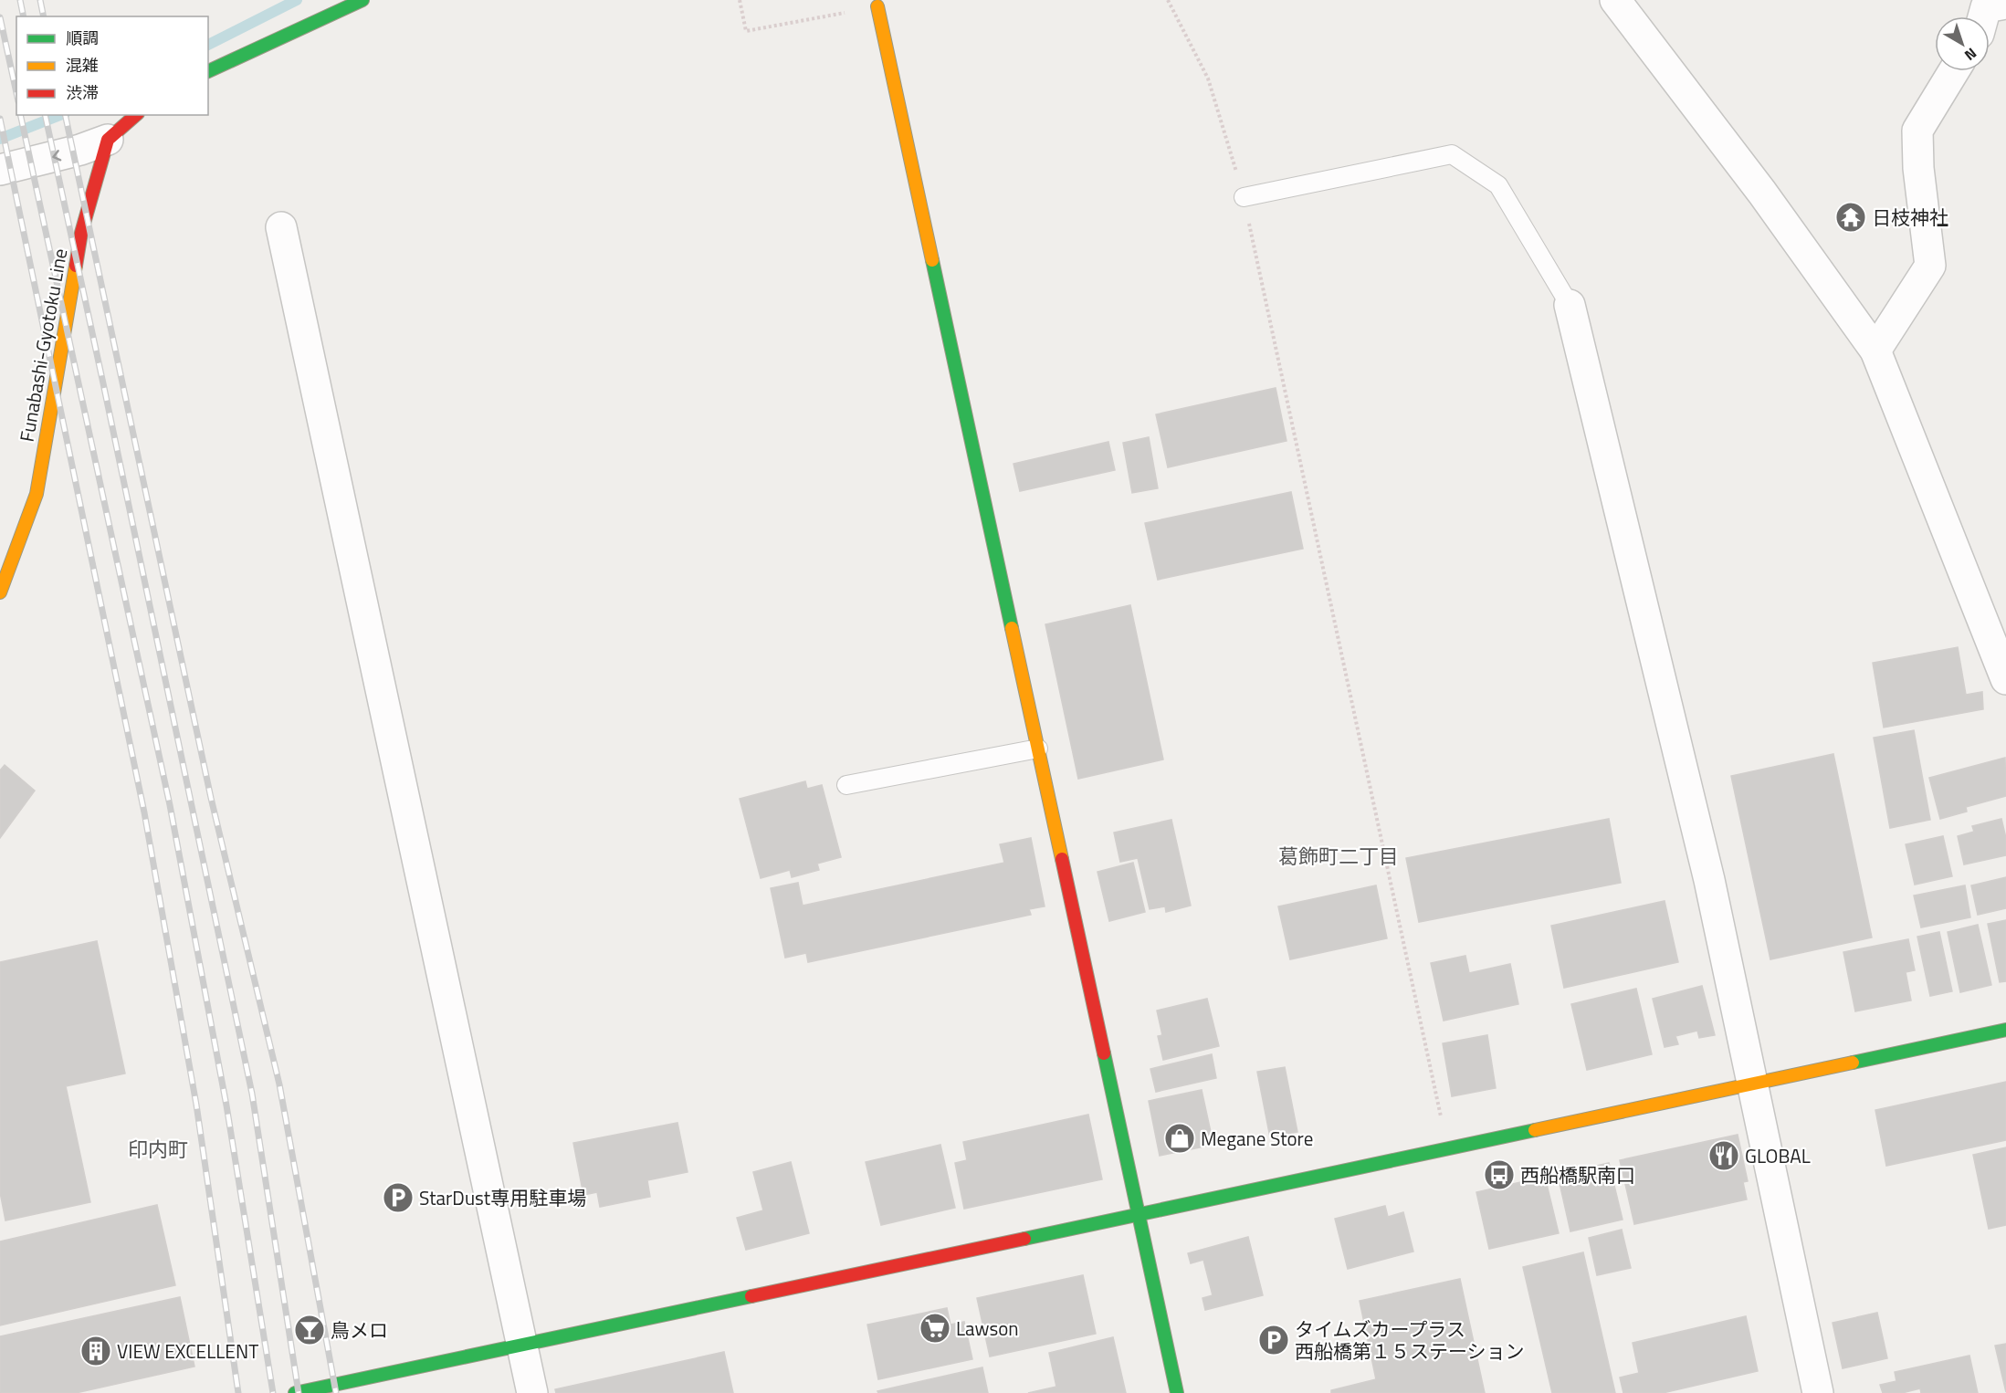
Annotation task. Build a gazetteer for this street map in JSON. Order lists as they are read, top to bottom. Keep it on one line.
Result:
{"streets":{"street":["Funabashi-Gyotoku Line"]},"districts":["葛飾町二丁目","印内町"],"places":{"temple":["日枝神社"],"shop":["Megane Store"],"restaurant":["GLOBAL"],"bus stop":["西船橋駅南口"],"parking":["StarDust専用駐車場","タイムズカープラス 西船橋第１５ステーション"],"supermarket":["Lawson"],"bar":["鳥メロ"],"building":["VIEW EXCELLENT"]},"legend":["順調","混雑","渋滞"],"north":"bottom right"}
